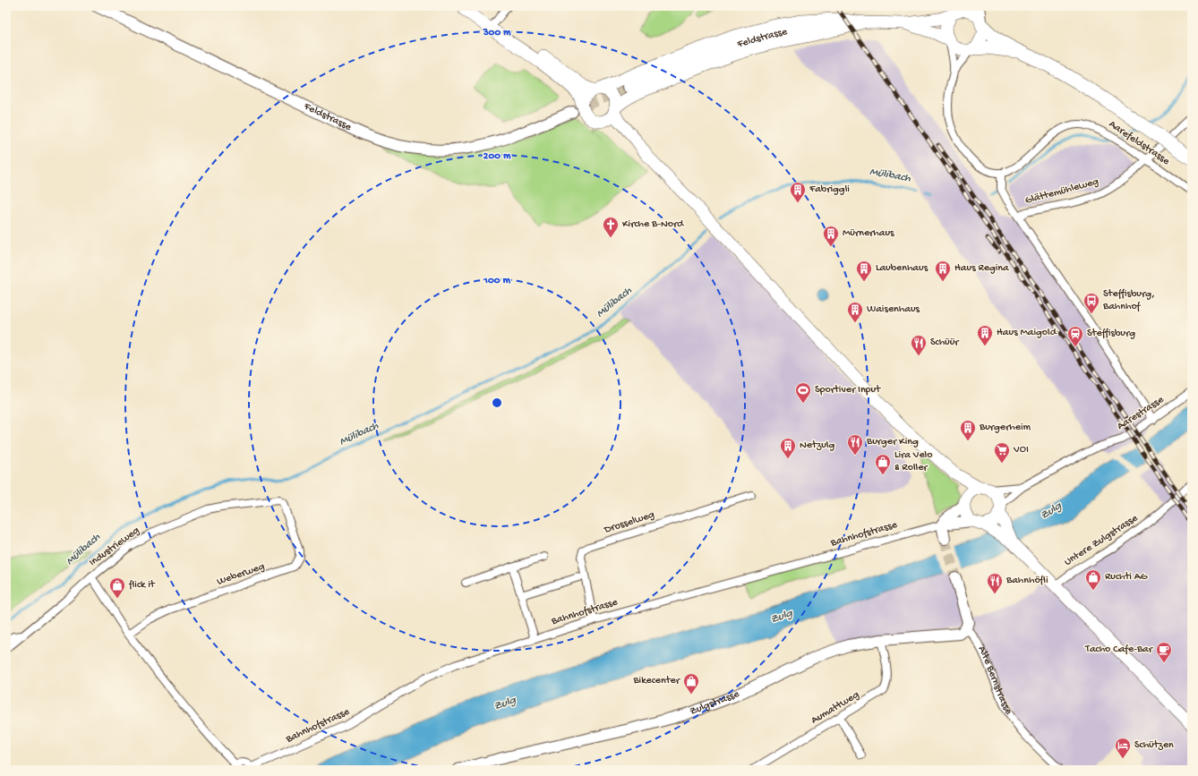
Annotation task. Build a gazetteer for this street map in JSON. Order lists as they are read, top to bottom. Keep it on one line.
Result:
{"streets":{"main road":["Feldstrasse","Zulgstrasse"],"street":["Aarefeldstrasse","Glättemühleweg","Aarestrasse","Drosselweg","Bahnhofstrasse","Untere Zulgstrasse","Industrieweg","Weberweg","Alte Bernstrasse","Aumattweg"]},"crossings":[["Aarefeldstrasse","Glättemühleweg"],["Drosselweg","Bahnhofstrasse"],["Industrieweg","Weberweg"],["Alte Bernstrasse","Zulgstrasse"],["Zulgstrasse","Aumattweg"]],"water":["Mülibach","Zulg"],"places":{"building":["Fabriggli","Mürnerhaus","Laubenhaus","Haus Regina","Waisenhaus","Haus Maigold","Burgerheim","Netzulg"],"church":["Kirche B-Nord"],"bus stop":["Steffisburg, Bahnhof"],"station":["Steffisburg"],"restaurant":["Schüür","Burger King","Bahnhöfli"],"sports":["Sportiver Input"],"supermarket":["VOI"],"shop":["Lira Velo & Roller","Ruchti AG","flick it","Bikecenter"],"cafe":["Tacho Cafe-Bar"],"hotel":["Schützen"]},"rings":["300 m","200 m","100 m"]}
